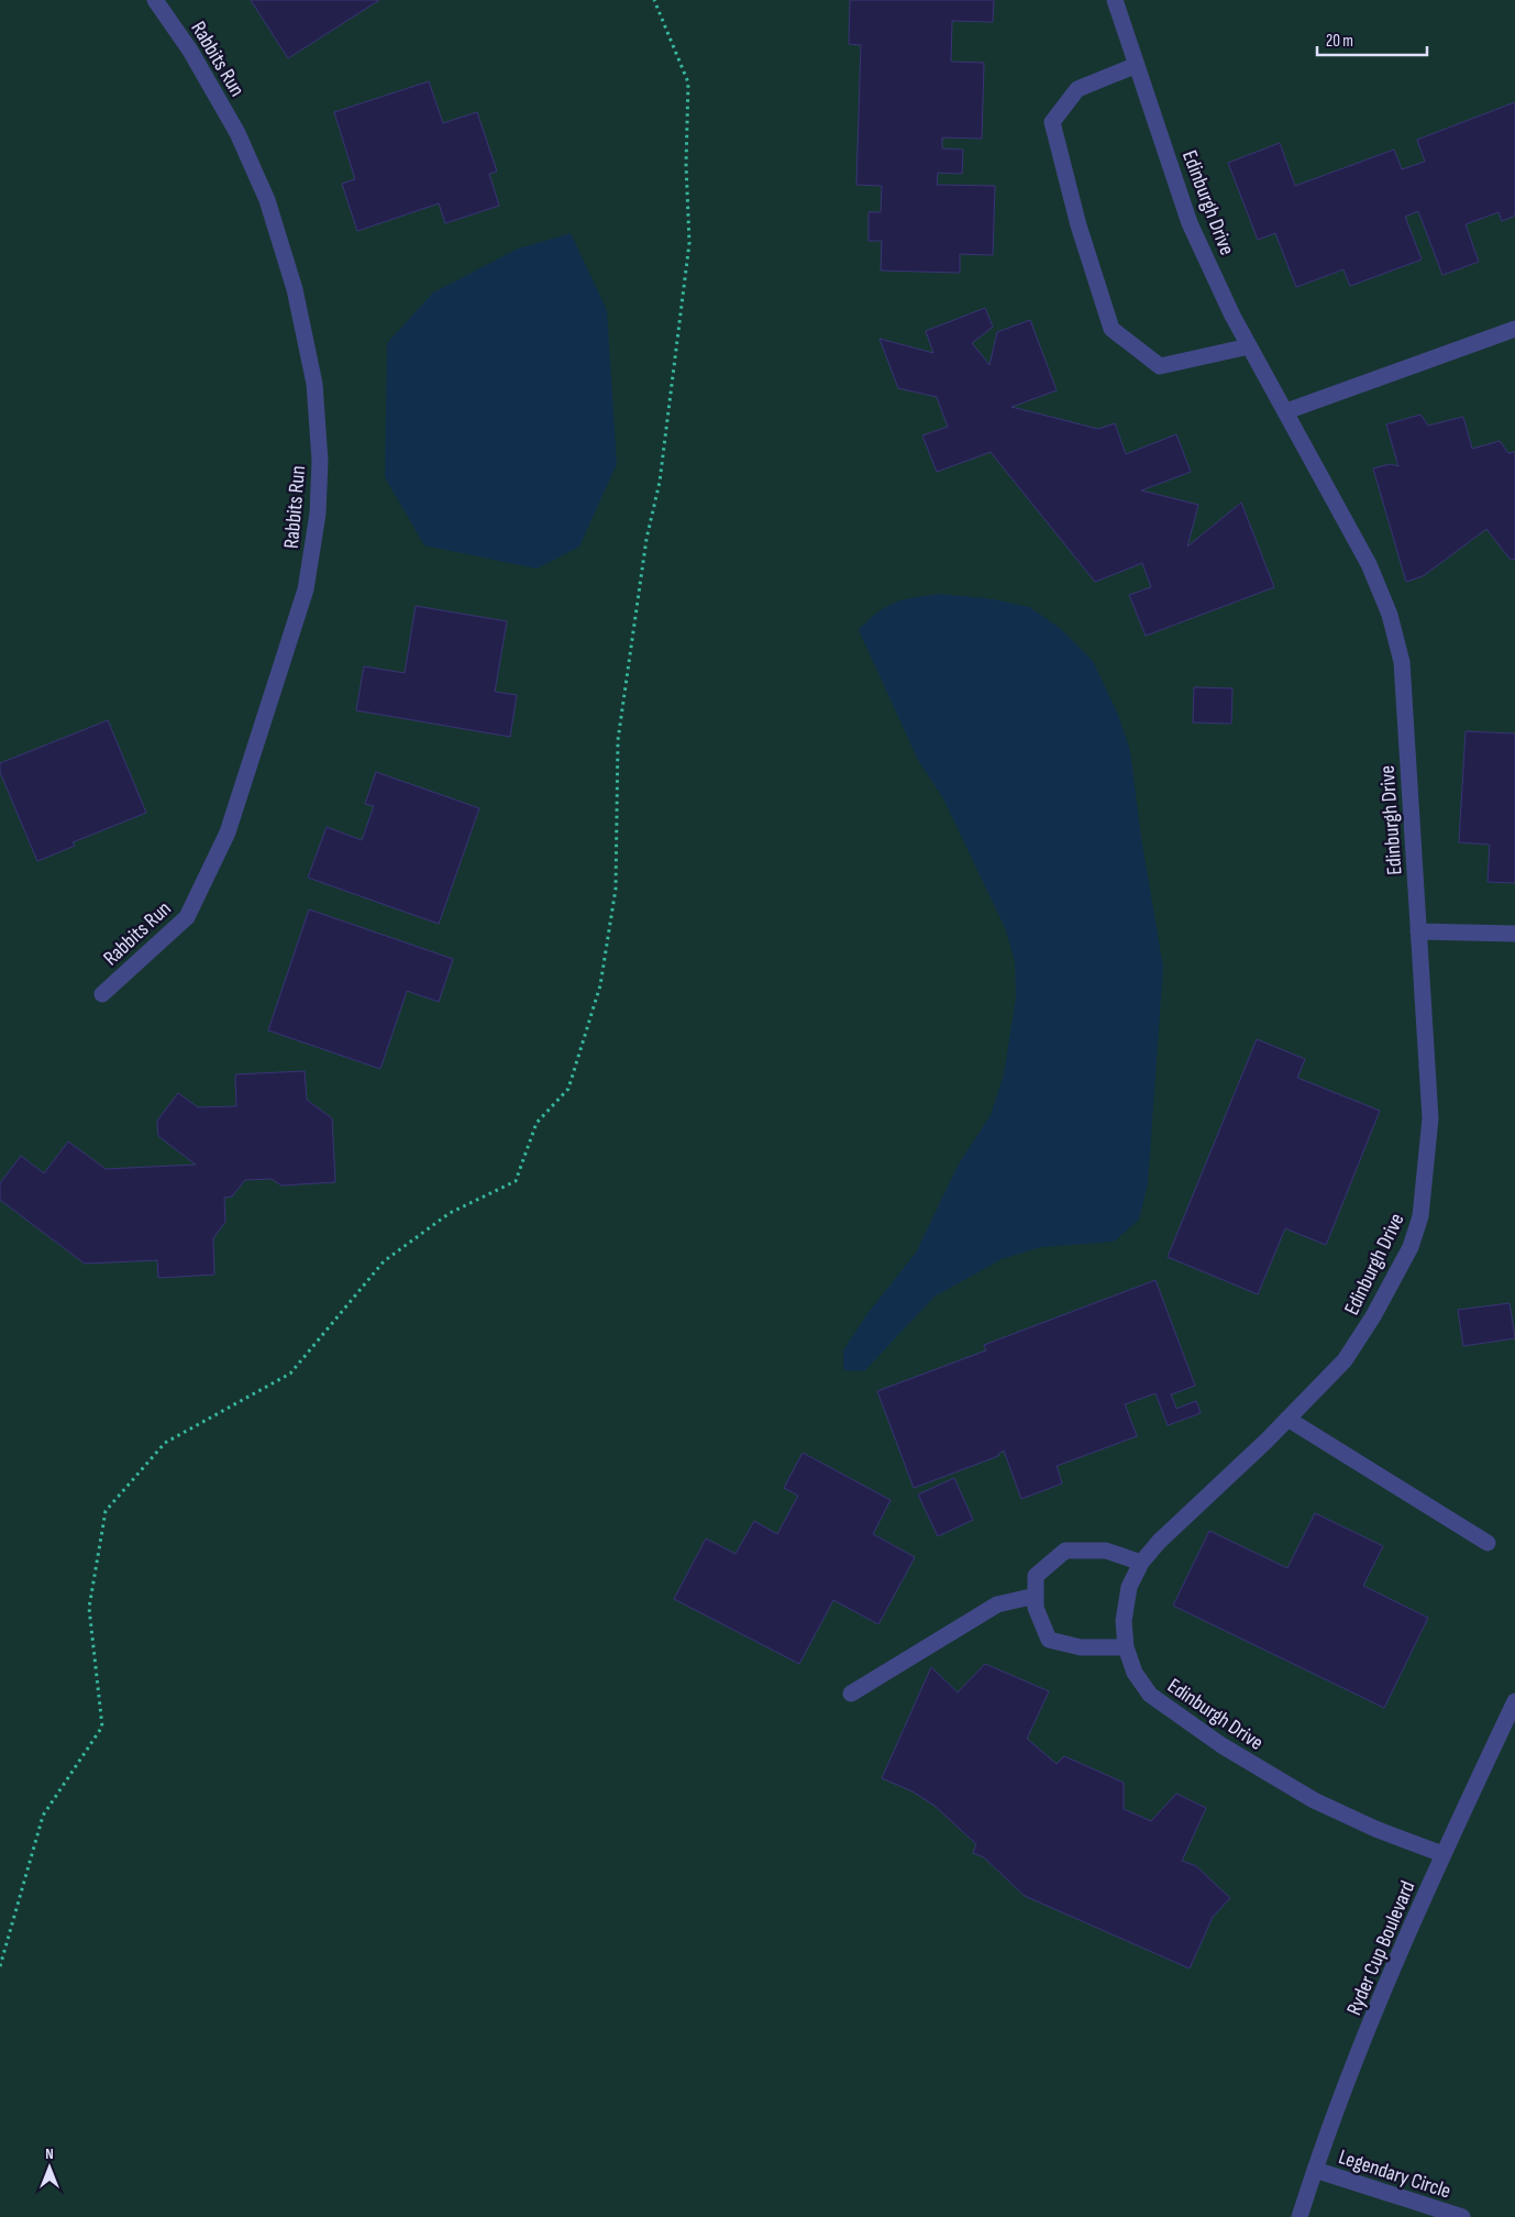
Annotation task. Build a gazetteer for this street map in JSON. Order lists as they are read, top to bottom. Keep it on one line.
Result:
{"streets":{"street":["Rabbits Run","Edinburgh Drive","Ryder Cup Boulevard","Legendary Circle"]},"crossings":[["Edinburgh Drive","Ryder Cup Boulevard"],["Ryder Cup Boulevard","Legendary Circle"]],"scale_bar":"20 m","north":"top"}
